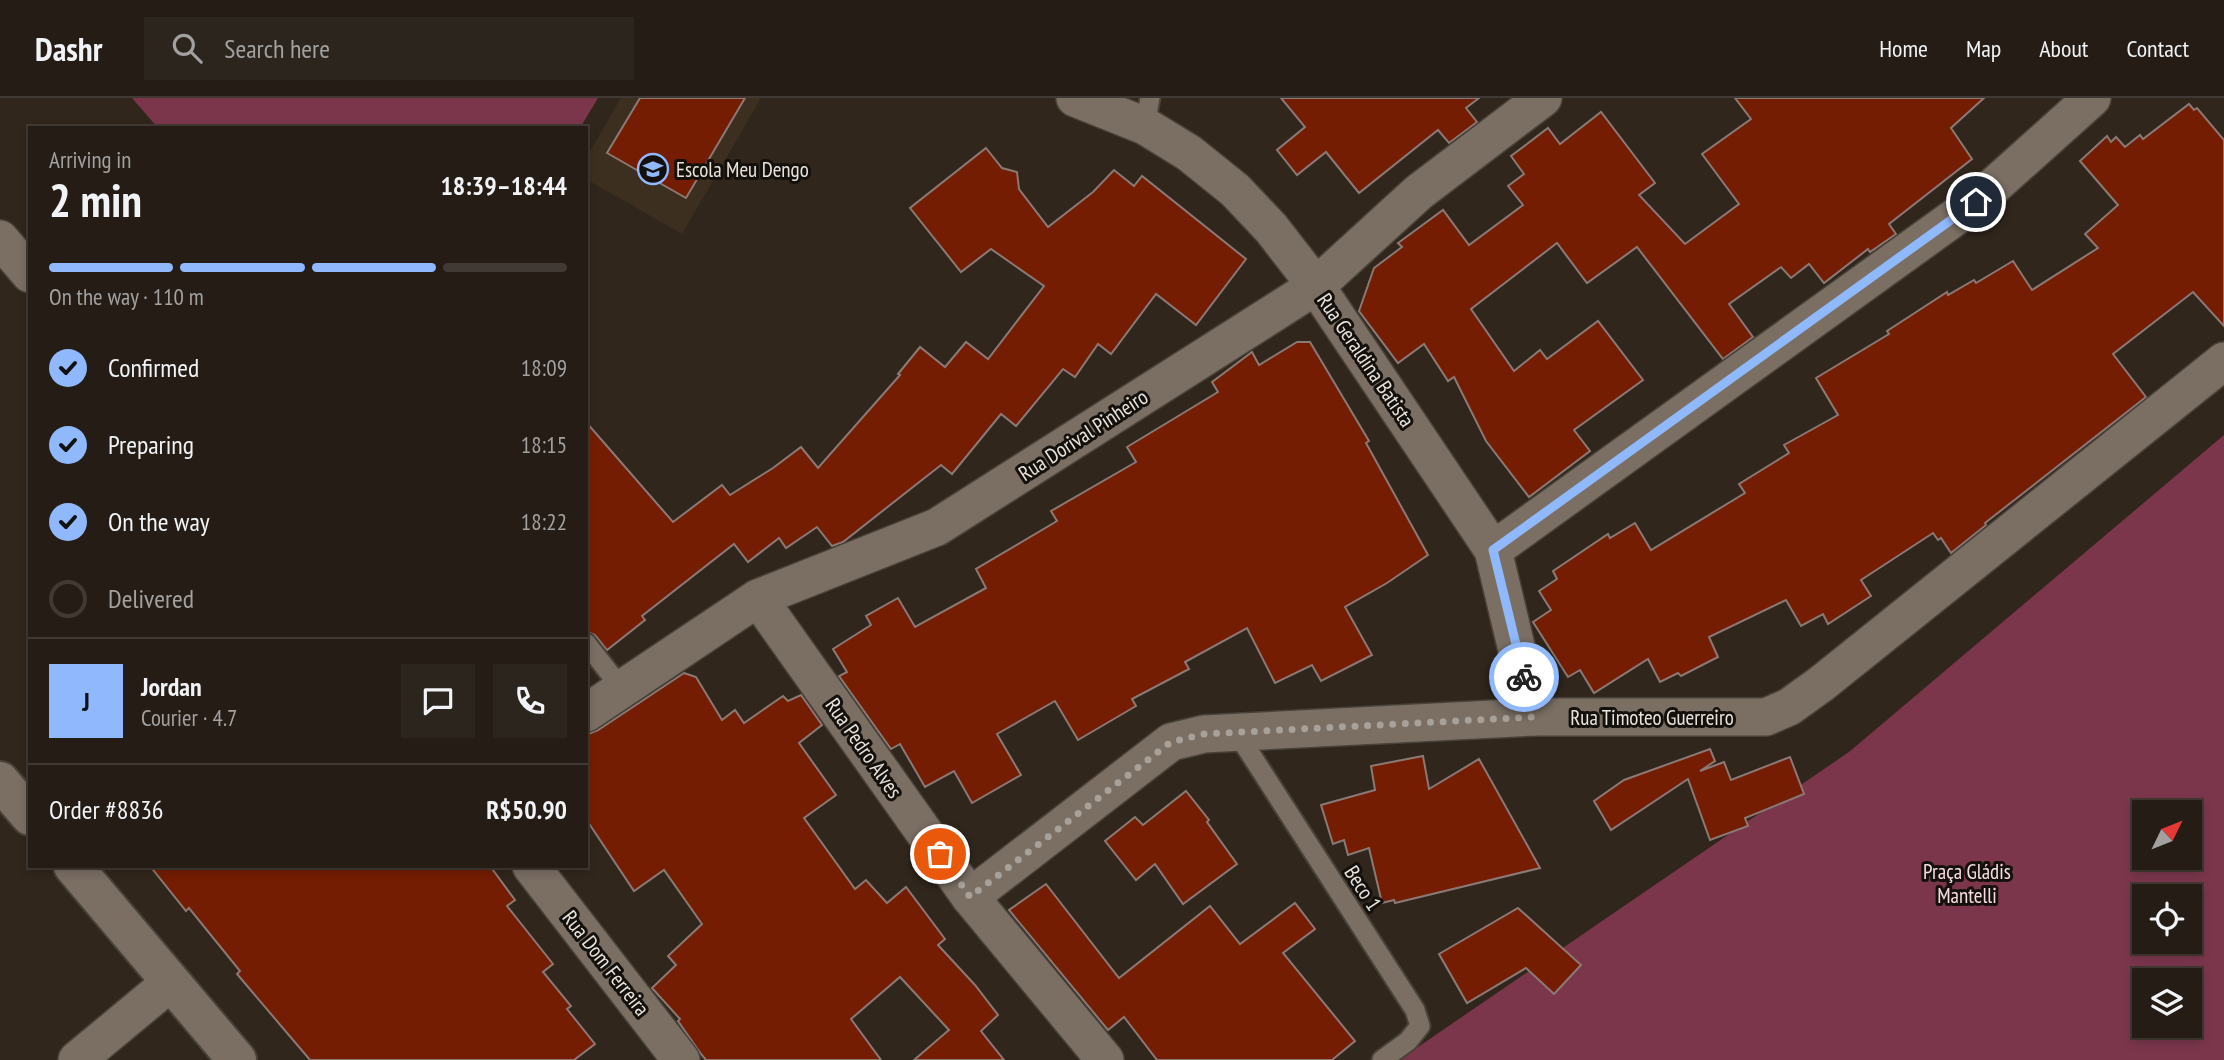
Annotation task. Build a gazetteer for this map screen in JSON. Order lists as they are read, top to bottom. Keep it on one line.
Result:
{"streets":{"street":["Rua Geraldina Batista","Rua Dorival Pinheiro","Rua Timoteo Guerreiro","Rua Pedro Alves","Rua Dom Ferreira"],"lane":["Beco 1"]},"crossings":[["Rua Geraldina Batista","Rua Dorival Pinheiro"],["Rua Geraldina Batista","Rua Timoteo Guerreiro"],["Rua Dorival Pinheiro","Rua Pedro Alves"],["Rua Timoteo Guerreiro","Rua Pedro Alves"],["Rua Timoteo Guerreiro","Beco 1"]],"parks":["Praça Gládis Mantelli"],"places":{"school or university":["Escola Meu Dengo"]},"north":"top right","page":{"header":"Dashr","search":"Search here","nav":["Home","Map","About","Contact"],"heading":["2 min","Arriving in","18:39–18:44"],"panel":["Jordan","Courier · 4.7","Order #8836","R$50.90"],"bar":"On the way · 110 m","list":[["Confirmed","18:09"],["Preparing","18:15"],["On the way","18:22"],"Delivered"],"round":"J"}}
